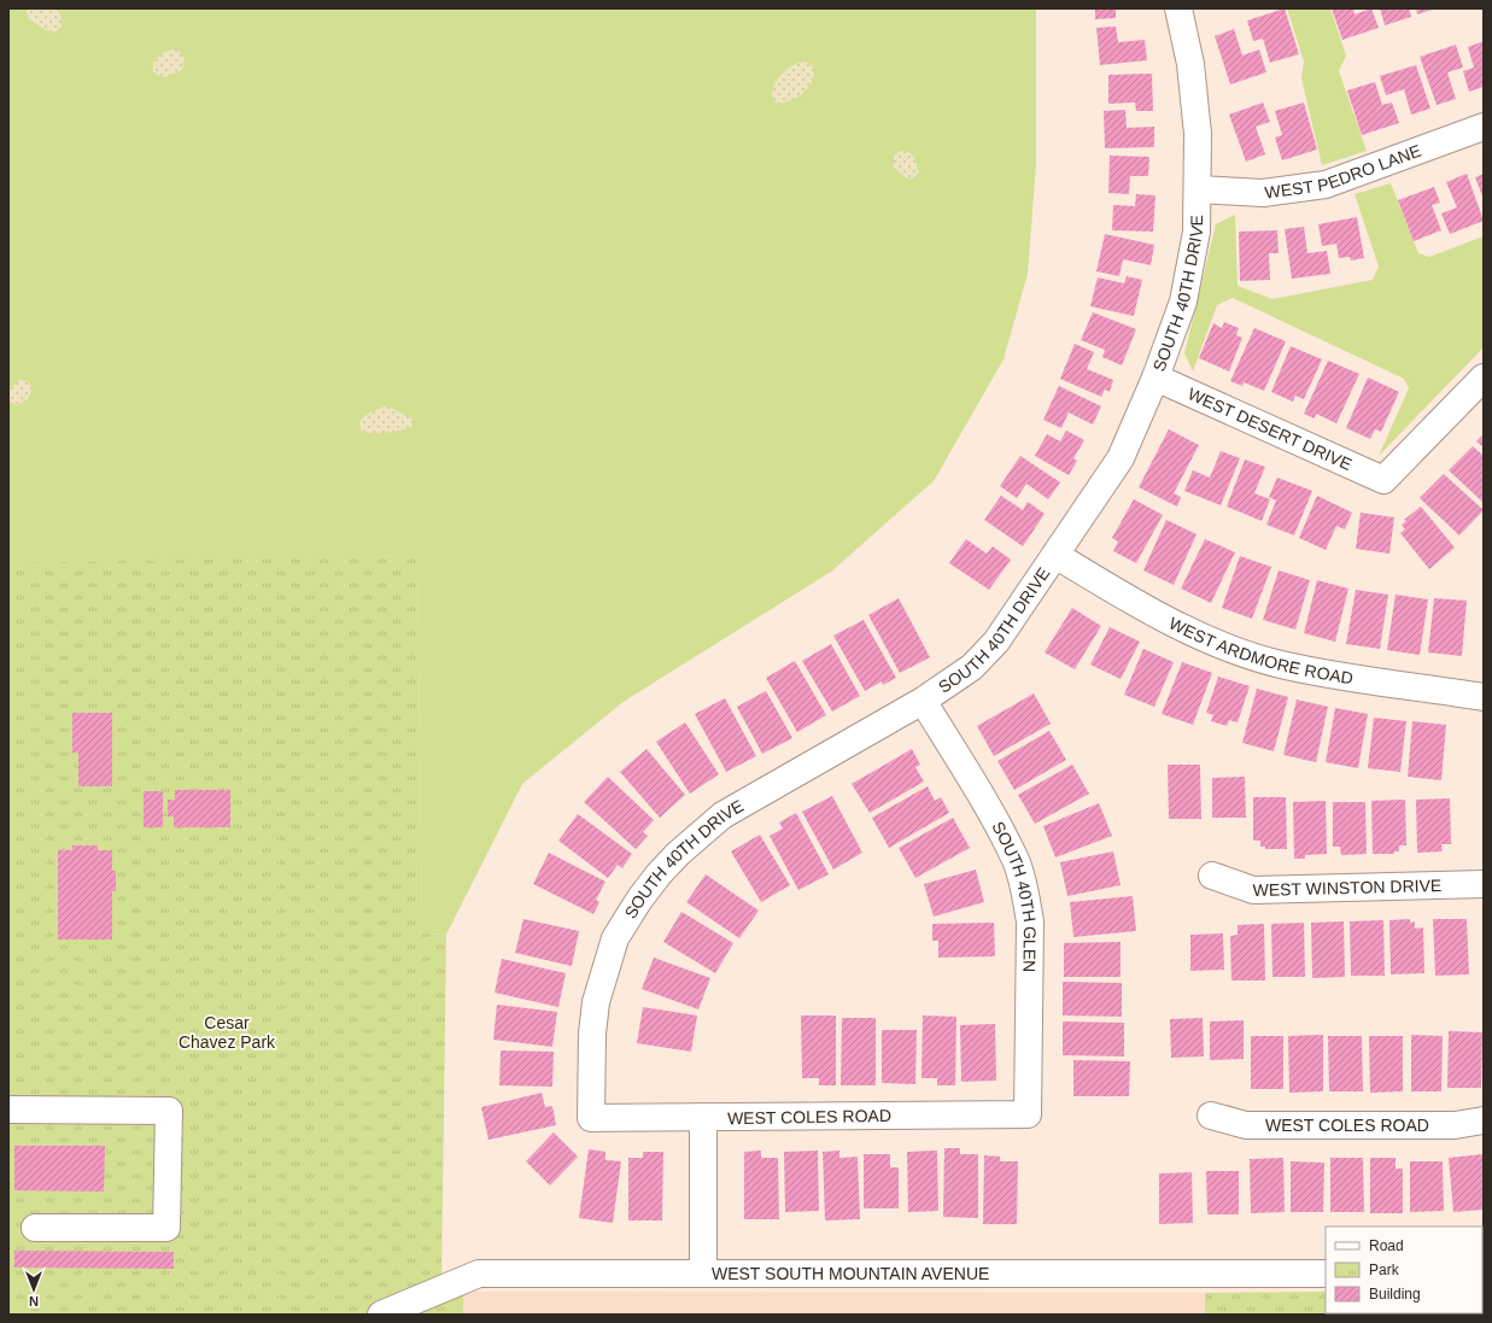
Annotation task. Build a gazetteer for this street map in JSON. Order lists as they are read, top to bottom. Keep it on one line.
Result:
{"streets":{"street":["WEST PEDRO LANE","SOUTH 40TH DRIVE","WEST DESERT DRIVE","WEST ARDMORE ROAD","WEST WINSTON DRIVE","SOUTH 40TH GLEN","WEST COLES ROAD","WEST SOUTH MOUNTAIN AVENUE"]},"crossings":[["WEST PEDRO LANE","SOUTH 40TH DRIVE"],["SOUTH 40TH DRIVE","WEST DESERT DRIVE"],["SOUTH 40TH DRIVE","WEST ARDMORE ROAD"],["SOUTH 40TH DRIVE","SOUTH 40TH GLEN"],["SOUTH 40TH DRIVE","WEST COLES ROAD"],["SOUTH 40TH GLEN","WEST COLES ROAD"]],"parks":["Cesar Chavez Park"],"legend":["Road","Park","Building"],"north":"bottom"}
